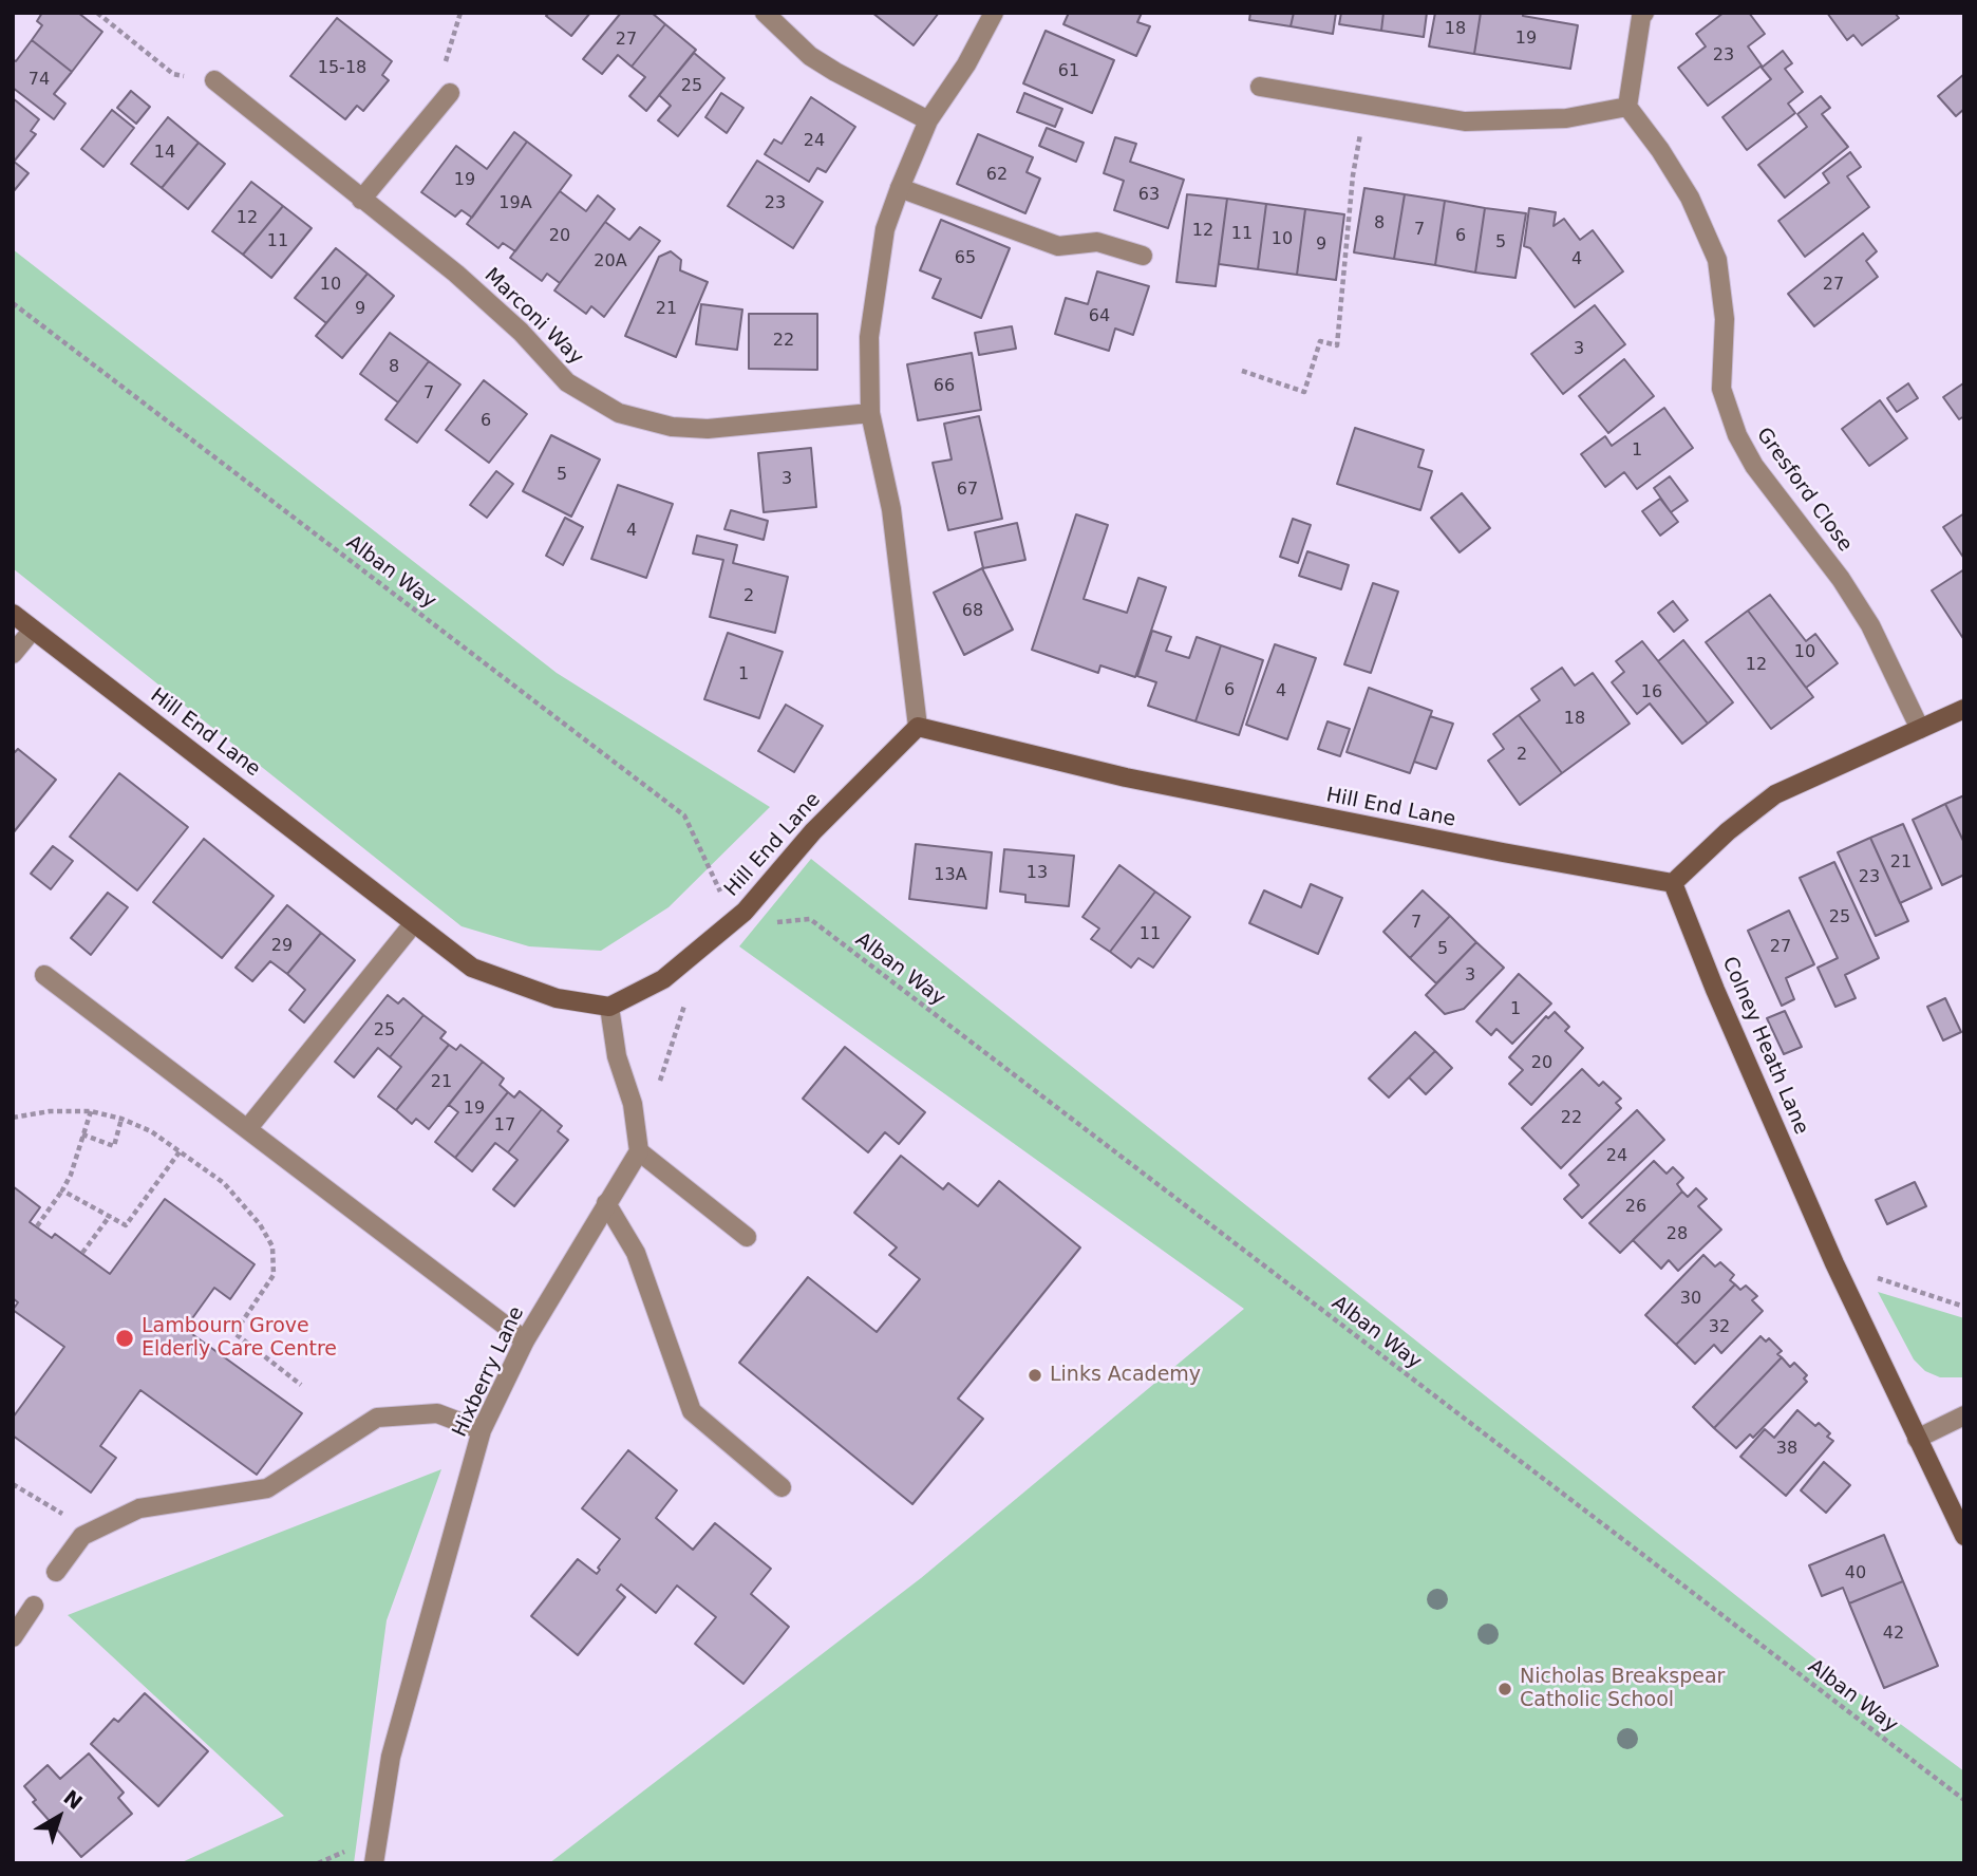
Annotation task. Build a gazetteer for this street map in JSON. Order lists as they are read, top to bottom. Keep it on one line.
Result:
{"streets":{"street":["Marconi Way","Gresford Close","Hill End Lane","Colney Heath Lane","Hixberry Lane"],"path":["Alban Way"]},"crossings":[["Hill End Lane","Colney Heath Lane"]],"places":["Lambourn Grove Elderly Care Centre","Links Academy","Nicholas Breakspear Catholic School"],"house_numbers":["18","19","27","23","15-18","61","74","25","24","14","62","19","63","19A","23","12","8","7","12","11","20","6","10","11","5","9","65","4","20A","10","27","9","21","64","22","3","8","66","7","6","1","5","3","67","4","2","68","10","12","1","6","4","16","18","2","21","13","13A","23","25","7","11","29","27","5","3","1","25","20","21","19","22","17","24","26","28","30","32","38","40","42"],"north":"top right"}
